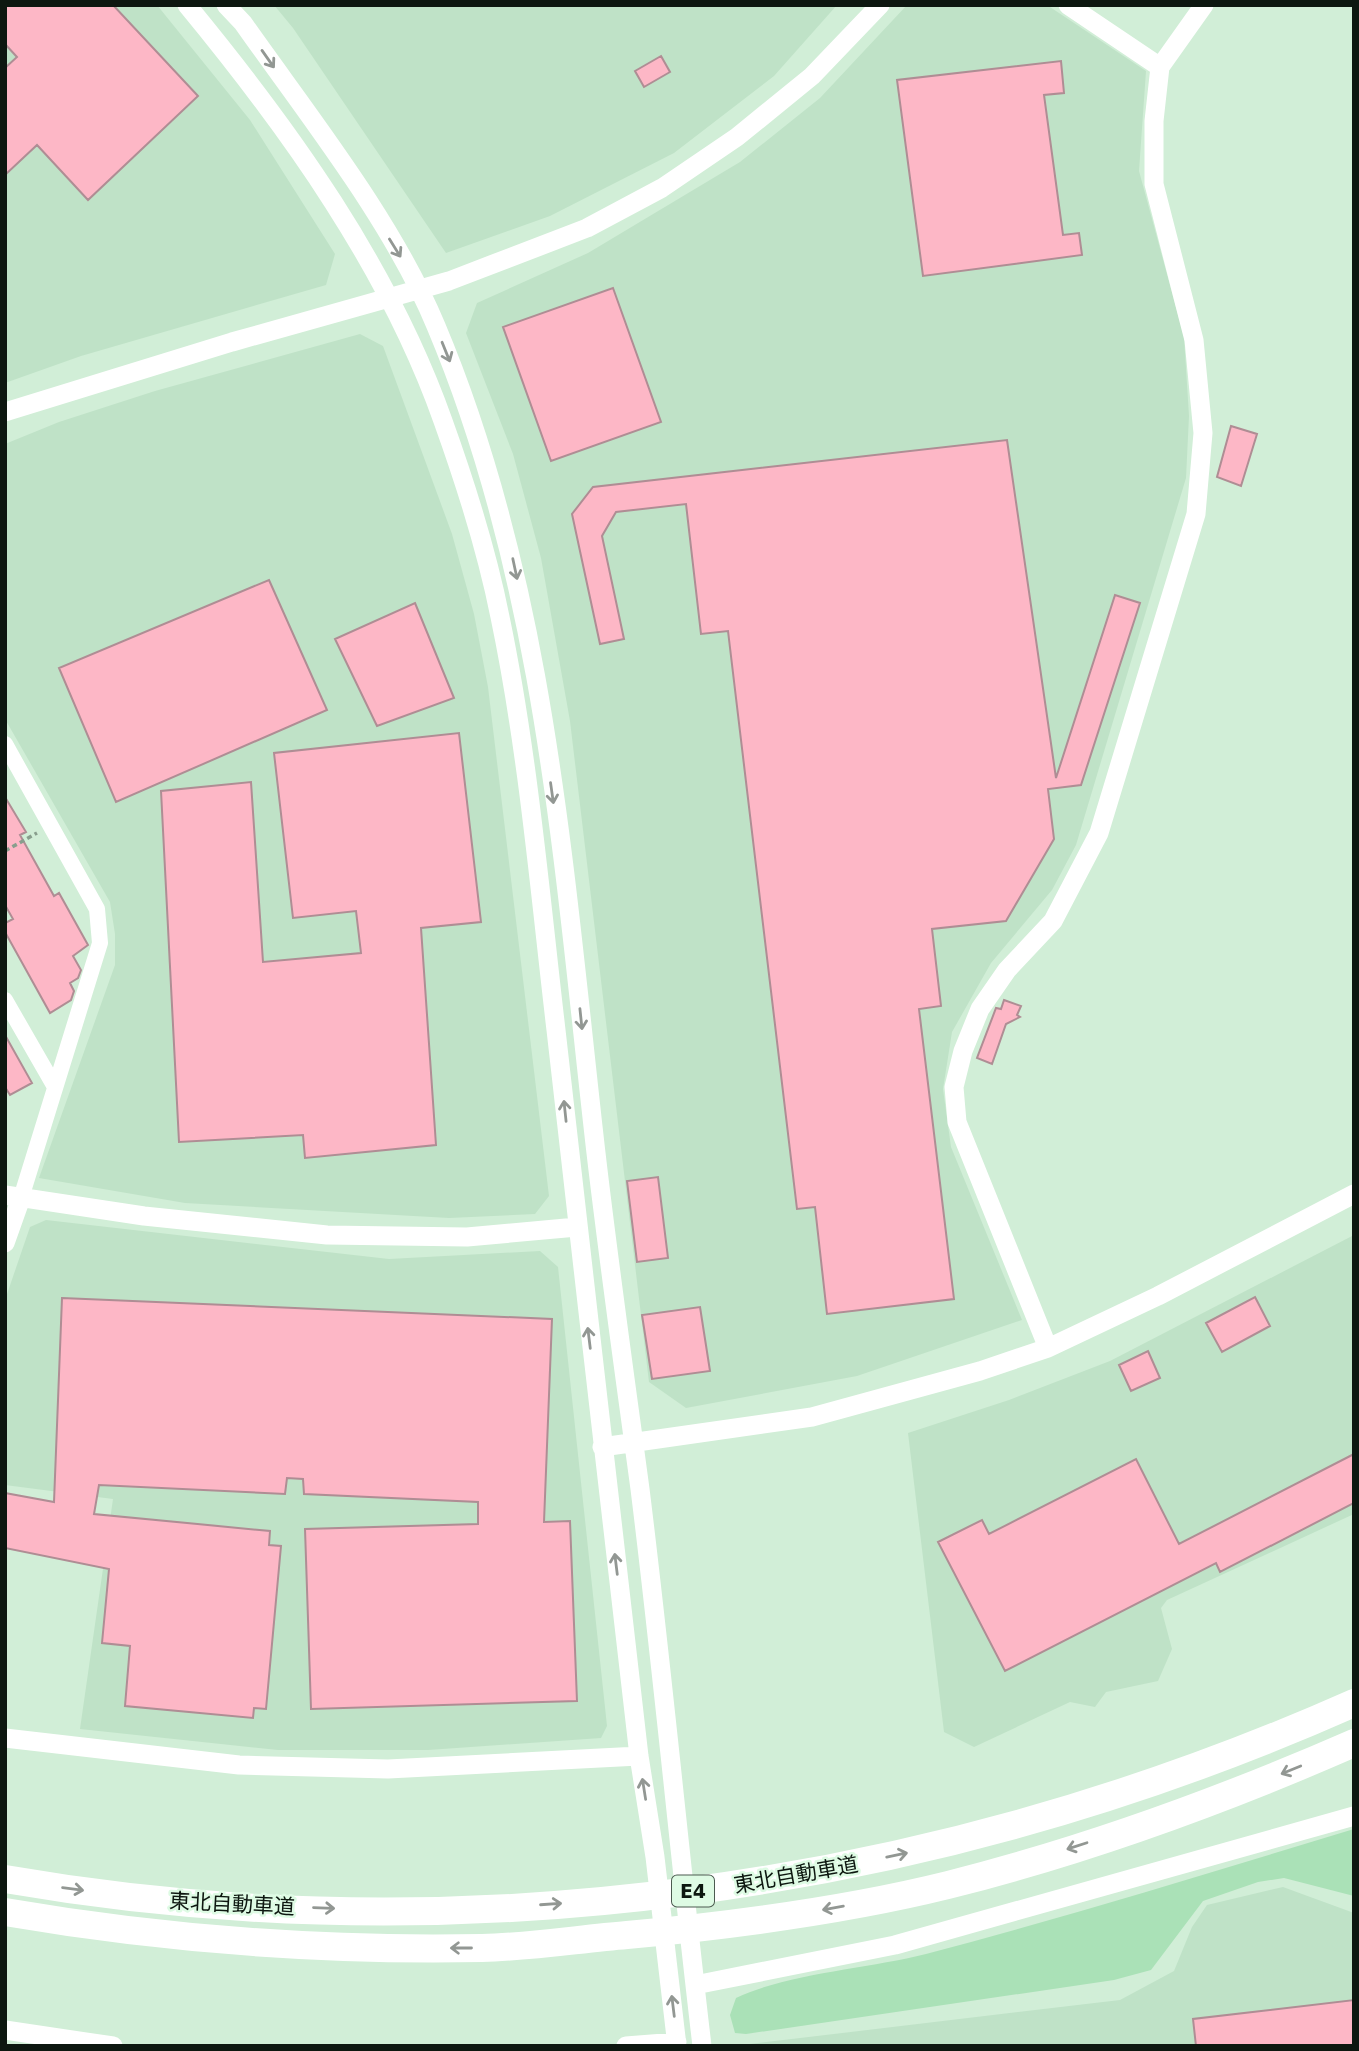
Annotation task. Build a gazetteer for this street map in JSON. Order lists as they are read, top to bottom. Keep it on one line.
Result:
{"streets":{"highway":["東北自動車道","E4"]}}
